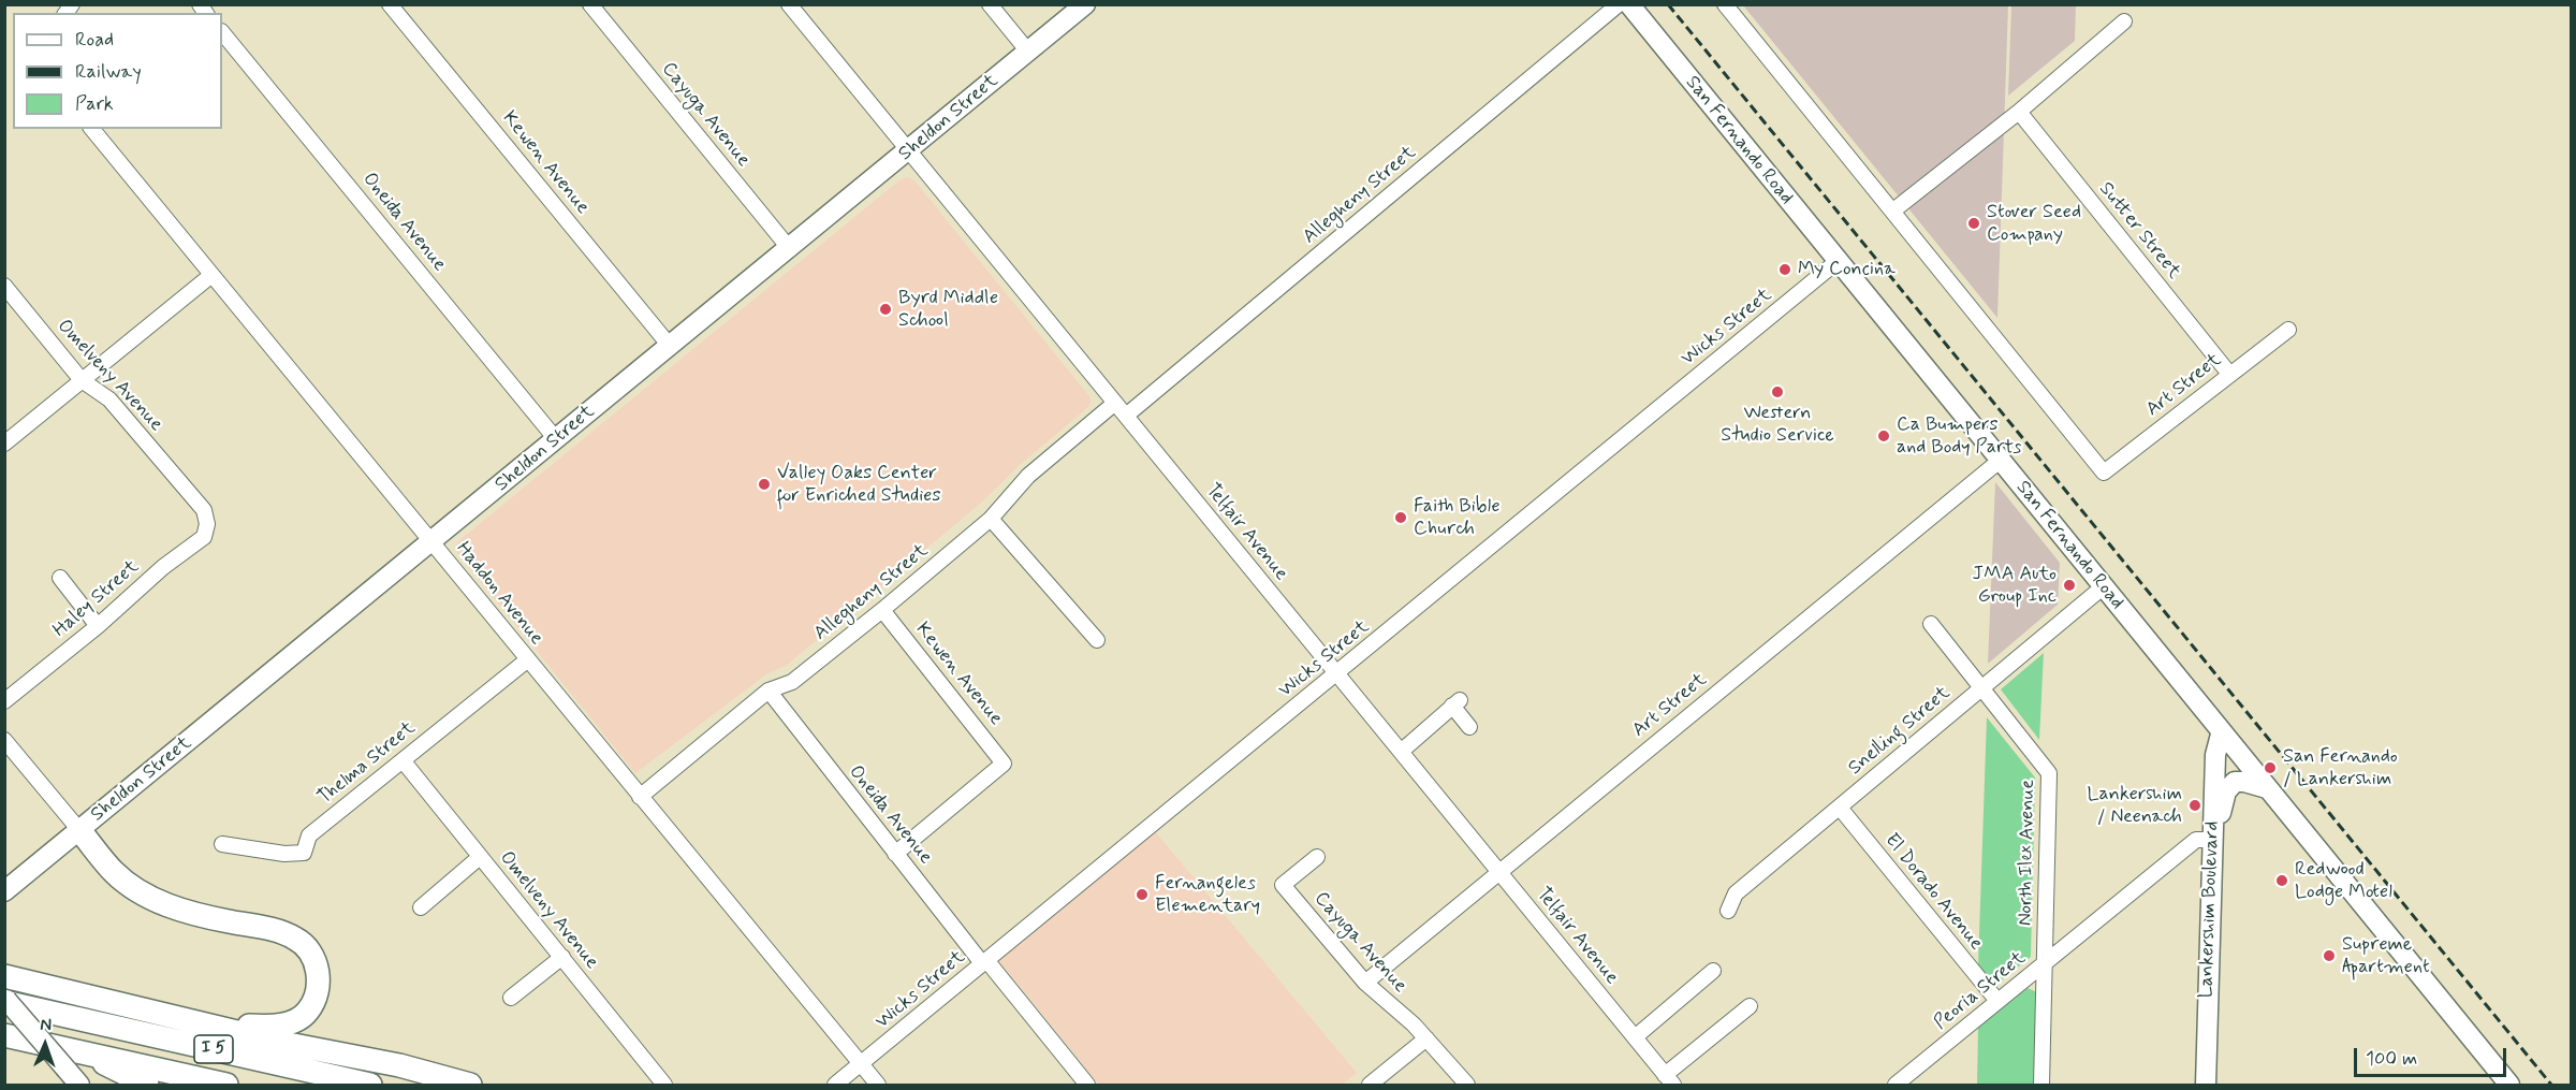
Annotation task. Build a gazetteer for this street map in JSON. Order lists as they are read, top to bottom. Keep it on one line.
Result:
{"streets":{"highway":["I 5"],"main road":["Sheldon Street","San Fernando Road","Lankershim Boulevard"],"street":["Cayuga Avenue","Kewen Avenue","Allegheny Street","Oneida Avenue","Sutter Street","Wicks Street","Omelveny Avenue","Art Street","Telfair Avenue","Haddon Avenue","Haley Street","Snelling Street","Thelma Street","North Ilex Avenue","El Dorado Avenue","Peoria Street"]},"crossings":[["Cayuga Avenue","Sheldon Street"],["Cayuga Avenue","Art Street"],["Sheldon Street","Kewen Avenue"],["Sheldon Street","Oneida Avenue"],["Sheldon Street","Telfair Avenue"],["Sheldon Street","Haddon Avenue"],["San Fernando Road","Wicks Street"],["San Fernando Road","Art Street"],["San Fernando Road","Snelling Street"],["San Fernando Road","Lankershim Boulevard"],["Kewen Avenue","Allegheny Street"],["Kewen Avenue","Oneida Avenue"],["Allegheny Street","Oneida Avenue"],["Allegheny Street","Telfair Avenue"],["Allegheny Street","Haddon Avenue"],["Oneida Avenue","Wicks Street"],["Sutter Street","Art Street"],["Wicks Street","Telfair Avenue"],["Wicks Street","Haddon Avenue"],["Omelveny Avenue","Haley Street"],["Omelveny Avenue","Thelma Street"],["Art Street","Telfair Avenue"],["Haddon Avenue","Thelma Street"],["Snelling Street","North Ilex Avenue"],["Snelling Street","El Dorado Avenue"],["North Ilex Avenue","Peoria Street"],["El Dorado Avenue","Peoria Street"],["Lankershim Boulevard","Peoria Street"]],"places":["Stover Seed Company","My Concina","Byrd Middle School","Western Studio Service","Ca Bumpers and Body Parts","Valley Oaks Center for Enriched Studies","Faith Bible Church","JMA Auto Group Inc","San Fernando / Lankershim","Lankershim / Neenach","Redwood Lodge Motel","Fernangeles Elementary","Supreme Apartment"],"legend":["Road","Railway","Park"],"scale_bar":"100 m","north":"top"}
